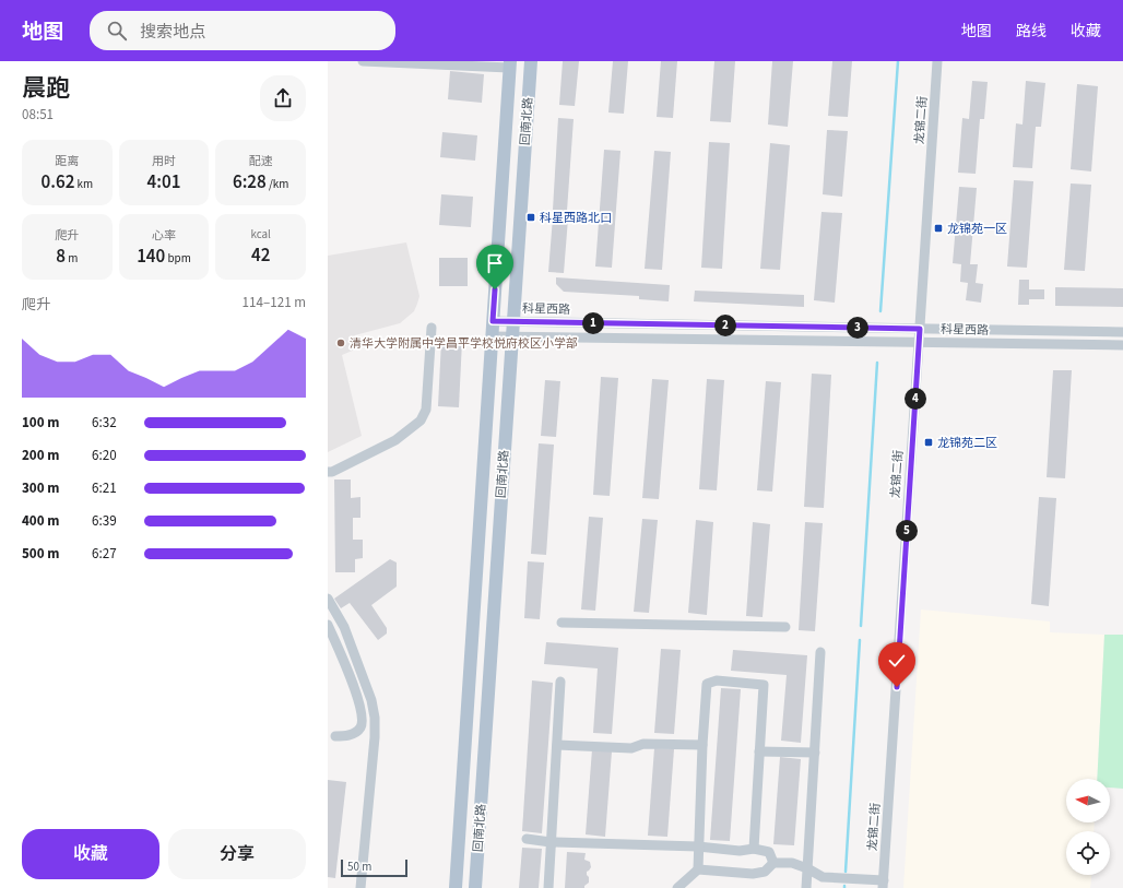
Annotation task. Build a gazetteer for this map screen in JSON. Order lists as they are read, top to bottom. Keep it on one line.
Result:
{"streets":{"main road":["回南北路"],"street":["龙锦二街","科星西路"]},"crossings":[["龙锦二街","科星西路"],["回南北路","科星西路"]],"places":{"transit":["科星西路北口","龙锦苑一区","龙锦苑二区"],"other":["清华大学附属中学昌平学校悦府校区小学部"]},"scale_bar":"50 m","north":"left","page":{"header":"地图","search":"搜索地点","nav":["地图","路线","收藏"],"heading":["晨跑","08:51"],"stats":[["距离","0.62 km"],["用时","4:01"],["配速","6:28 /km"],["爬升","8 m"],["心率","140 bpm"],["kcal","42"]],"chart":["爬升","114–121 m"],"pins":["1","2","3","4","5"],"list":[{"name":"100 m","note":"6:32"},{"name":"200 m","note":"6:20"},{"name":"300 m","note":"6:21"},{"name":"400 m","note":"6:39"},{"name":"500 m","note":"6:27"}],"buttons":["收藏","分享"],"scale":"50 m"}}
